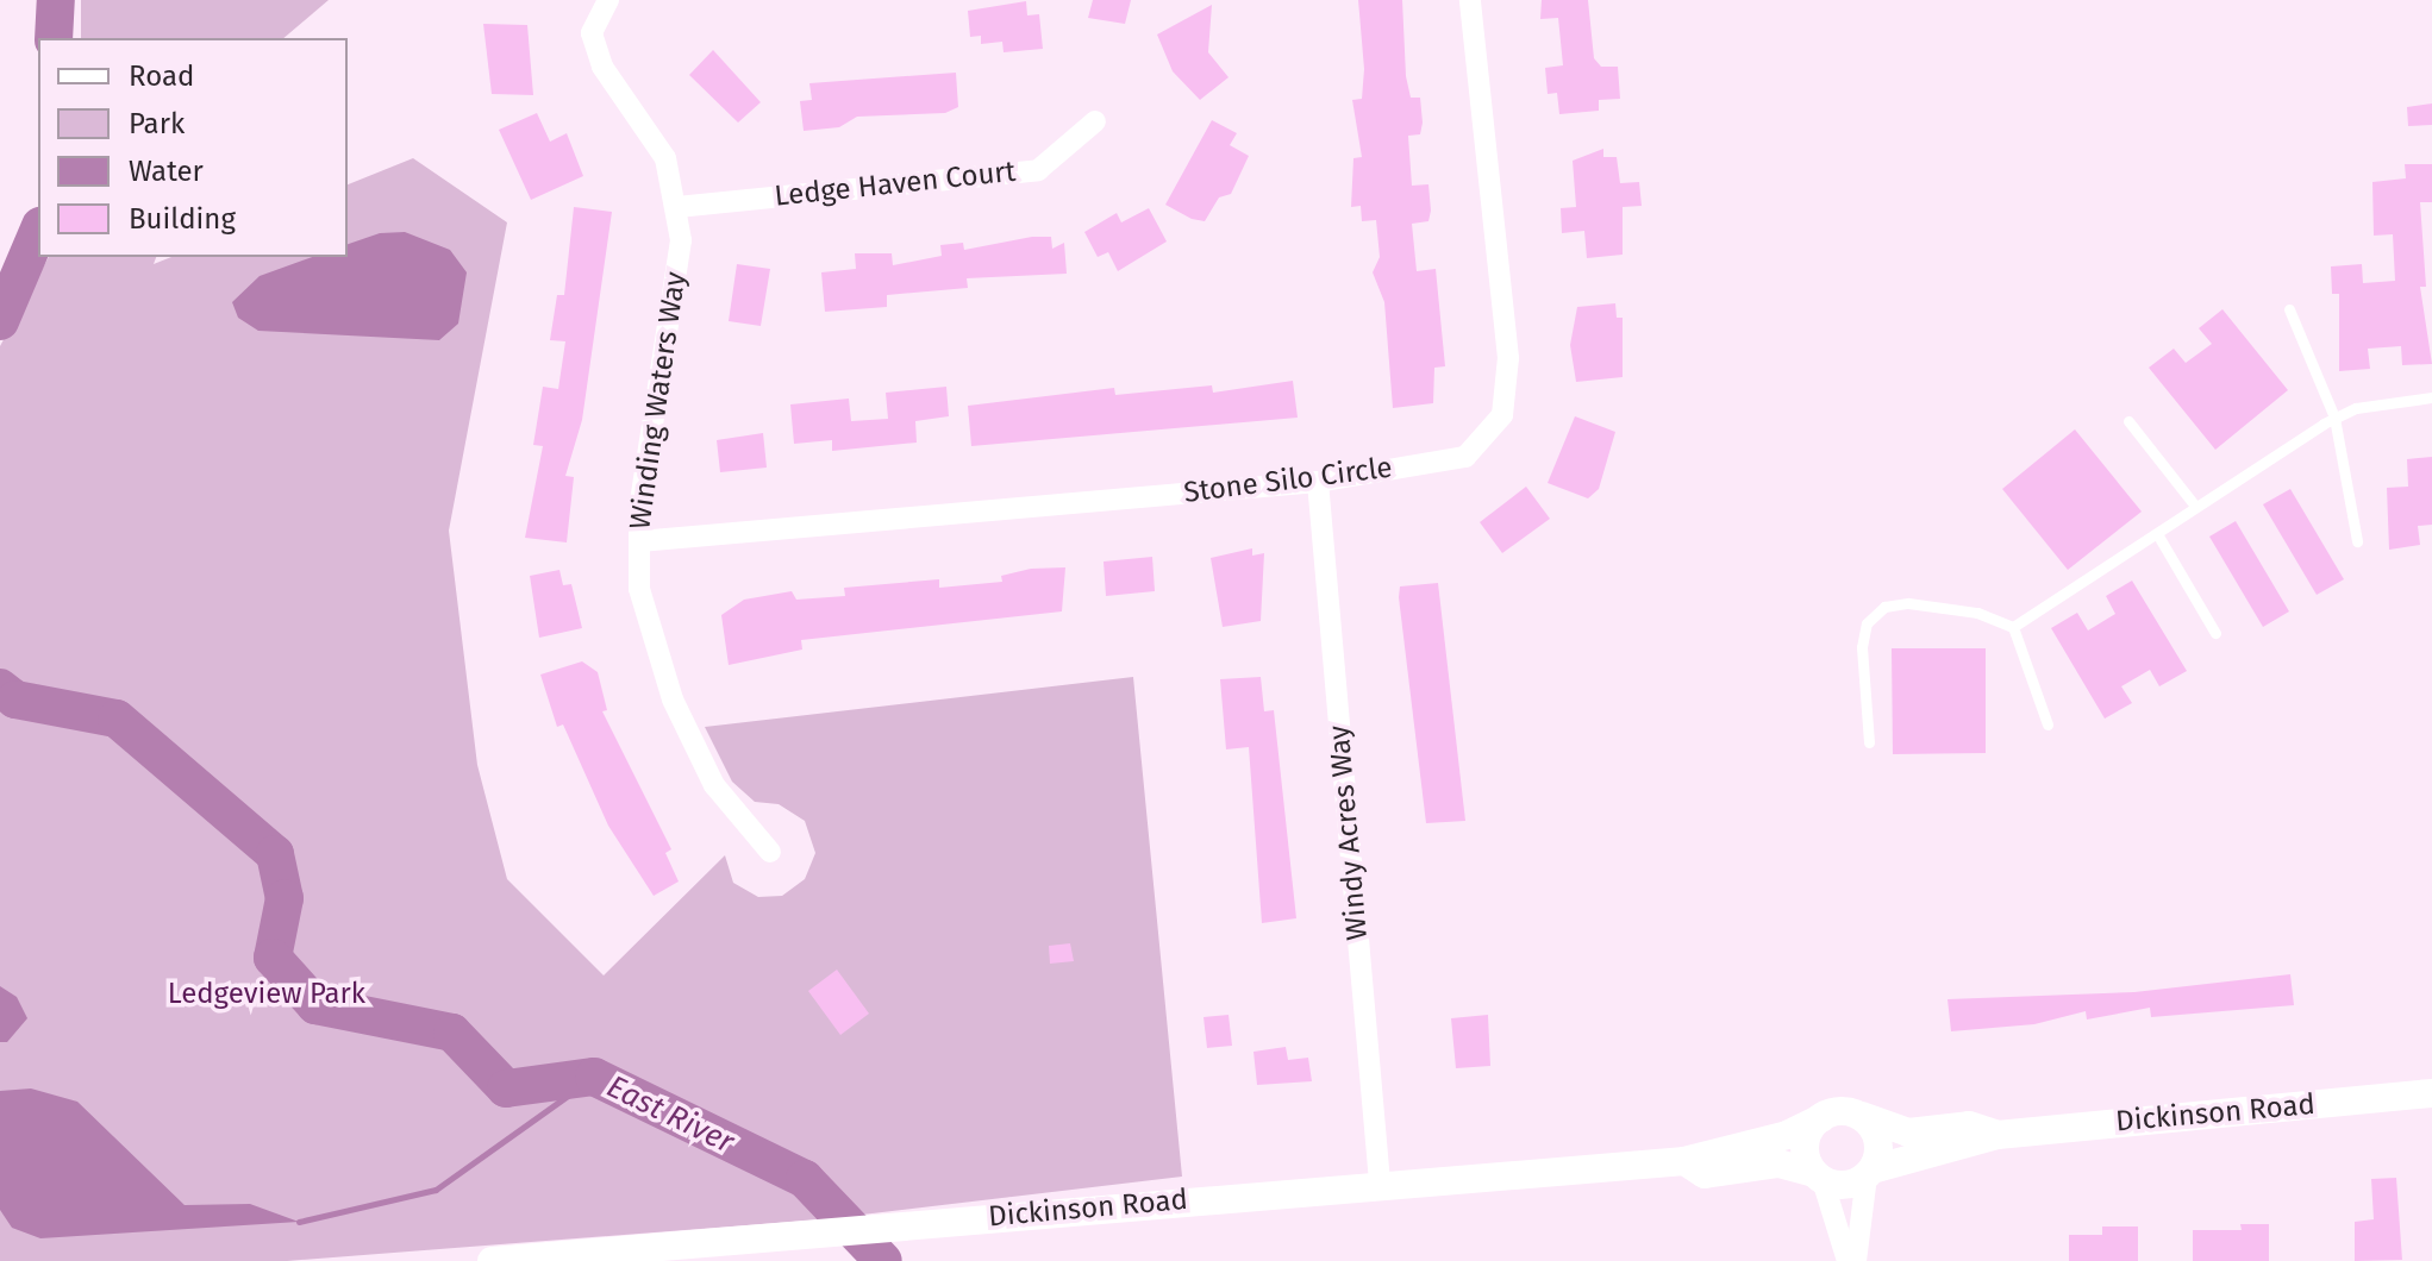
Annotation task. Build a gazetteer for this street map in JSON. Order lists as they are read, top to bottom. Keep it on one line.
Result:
{"streets":{"street":["Ledge Haven Court","Winding Waters Way","Stone Silo Circle","Windy Acres Way","Dickinson Road"]},"crossings":[["Ledge Haven Court","Winding Waters Way"],["Winding Waters Way","Stone Silo Circle"],["Stone Silo Circle","Windy Acres Way"],["Windy Acres Way","Dickinson Road"]],"water":["East River"],"parks":["Ledgeview Park"],"legend":["Road","Park","Water","Building"]}
